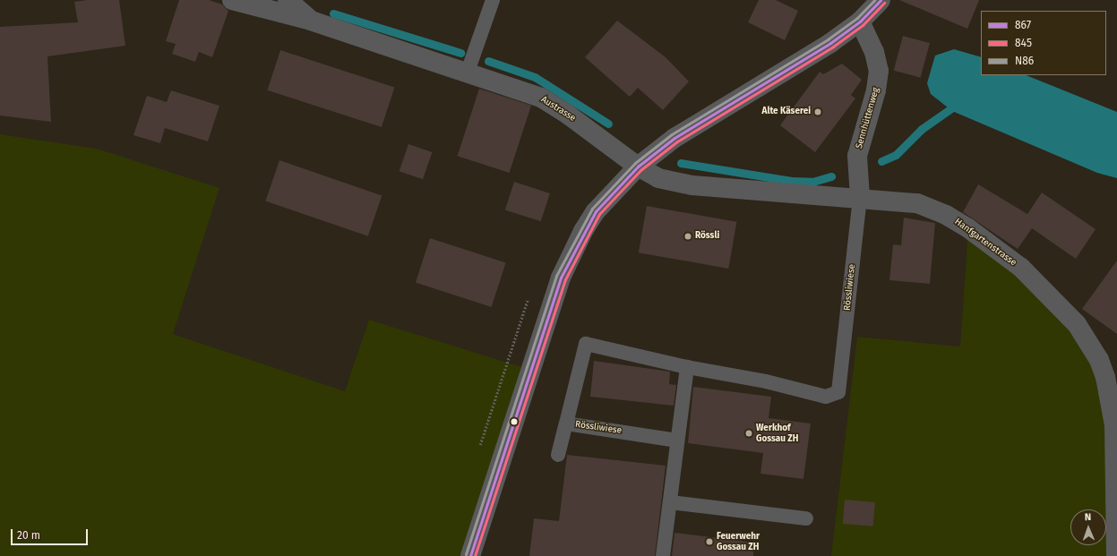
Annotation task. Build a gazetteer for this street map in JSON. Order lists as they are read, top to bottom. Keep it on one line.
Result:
{"streets":{"street":["Austrasse","Sennhüttenweg","Hanfgartenstrasse"],"lane":["Rössliwiese"]},"crossings":[["Austrasse","Hanfgartenstrasse"],["Sennhüttenweg","Hanfgartenstrasse"],["Sennhüttenweg","Rössliwiese"],["Hanfgartenstrasse","Rössliwiese"]],"places":["Alte Käserei","Rössli","Werkhof Gossau ZH","Feuerwehr Gossau ZH"],"lines":["transit line 867","transit line N86","transit line 845"],"legend":["867","845","N86"],"scale_bar":"20 m","north":"top"}
